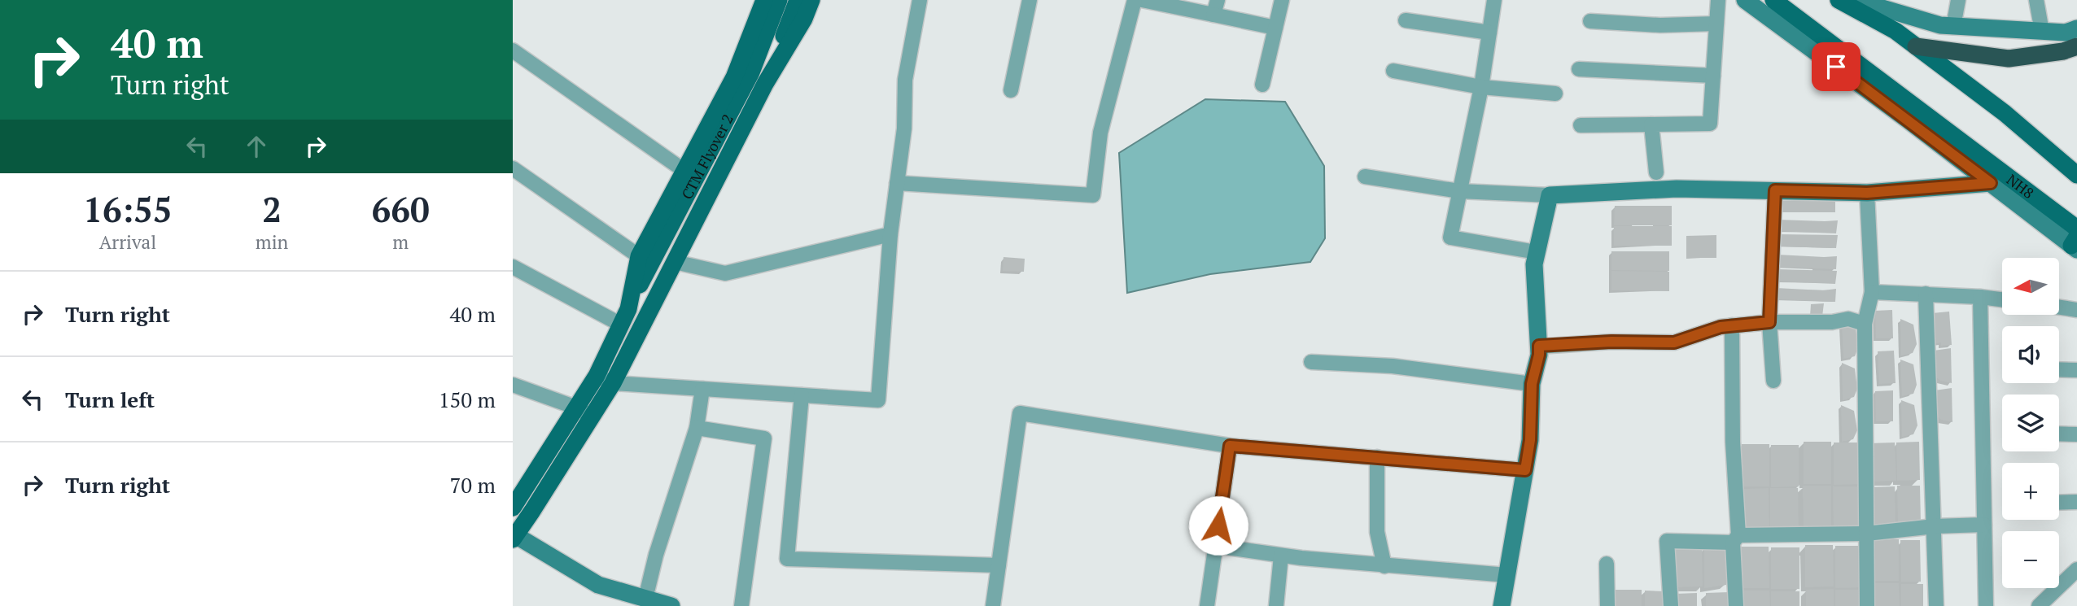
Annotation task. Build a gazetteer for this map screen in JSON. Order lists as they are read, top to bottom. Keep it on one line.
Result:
{"streets":{"main road":["CTM Flyover 2","NH8"]},"north":"left","page":{"turn":["40 m","Turn right"],"eta":["16:55","Arrival","2","min","660","m"],"map_buttons":["+","−"],"list":[{"name":"Turn right","value":"40 m"},{"name":"Turn left","value":"150 m"},{"name":"Turn right","value":"70 m"}]}}
